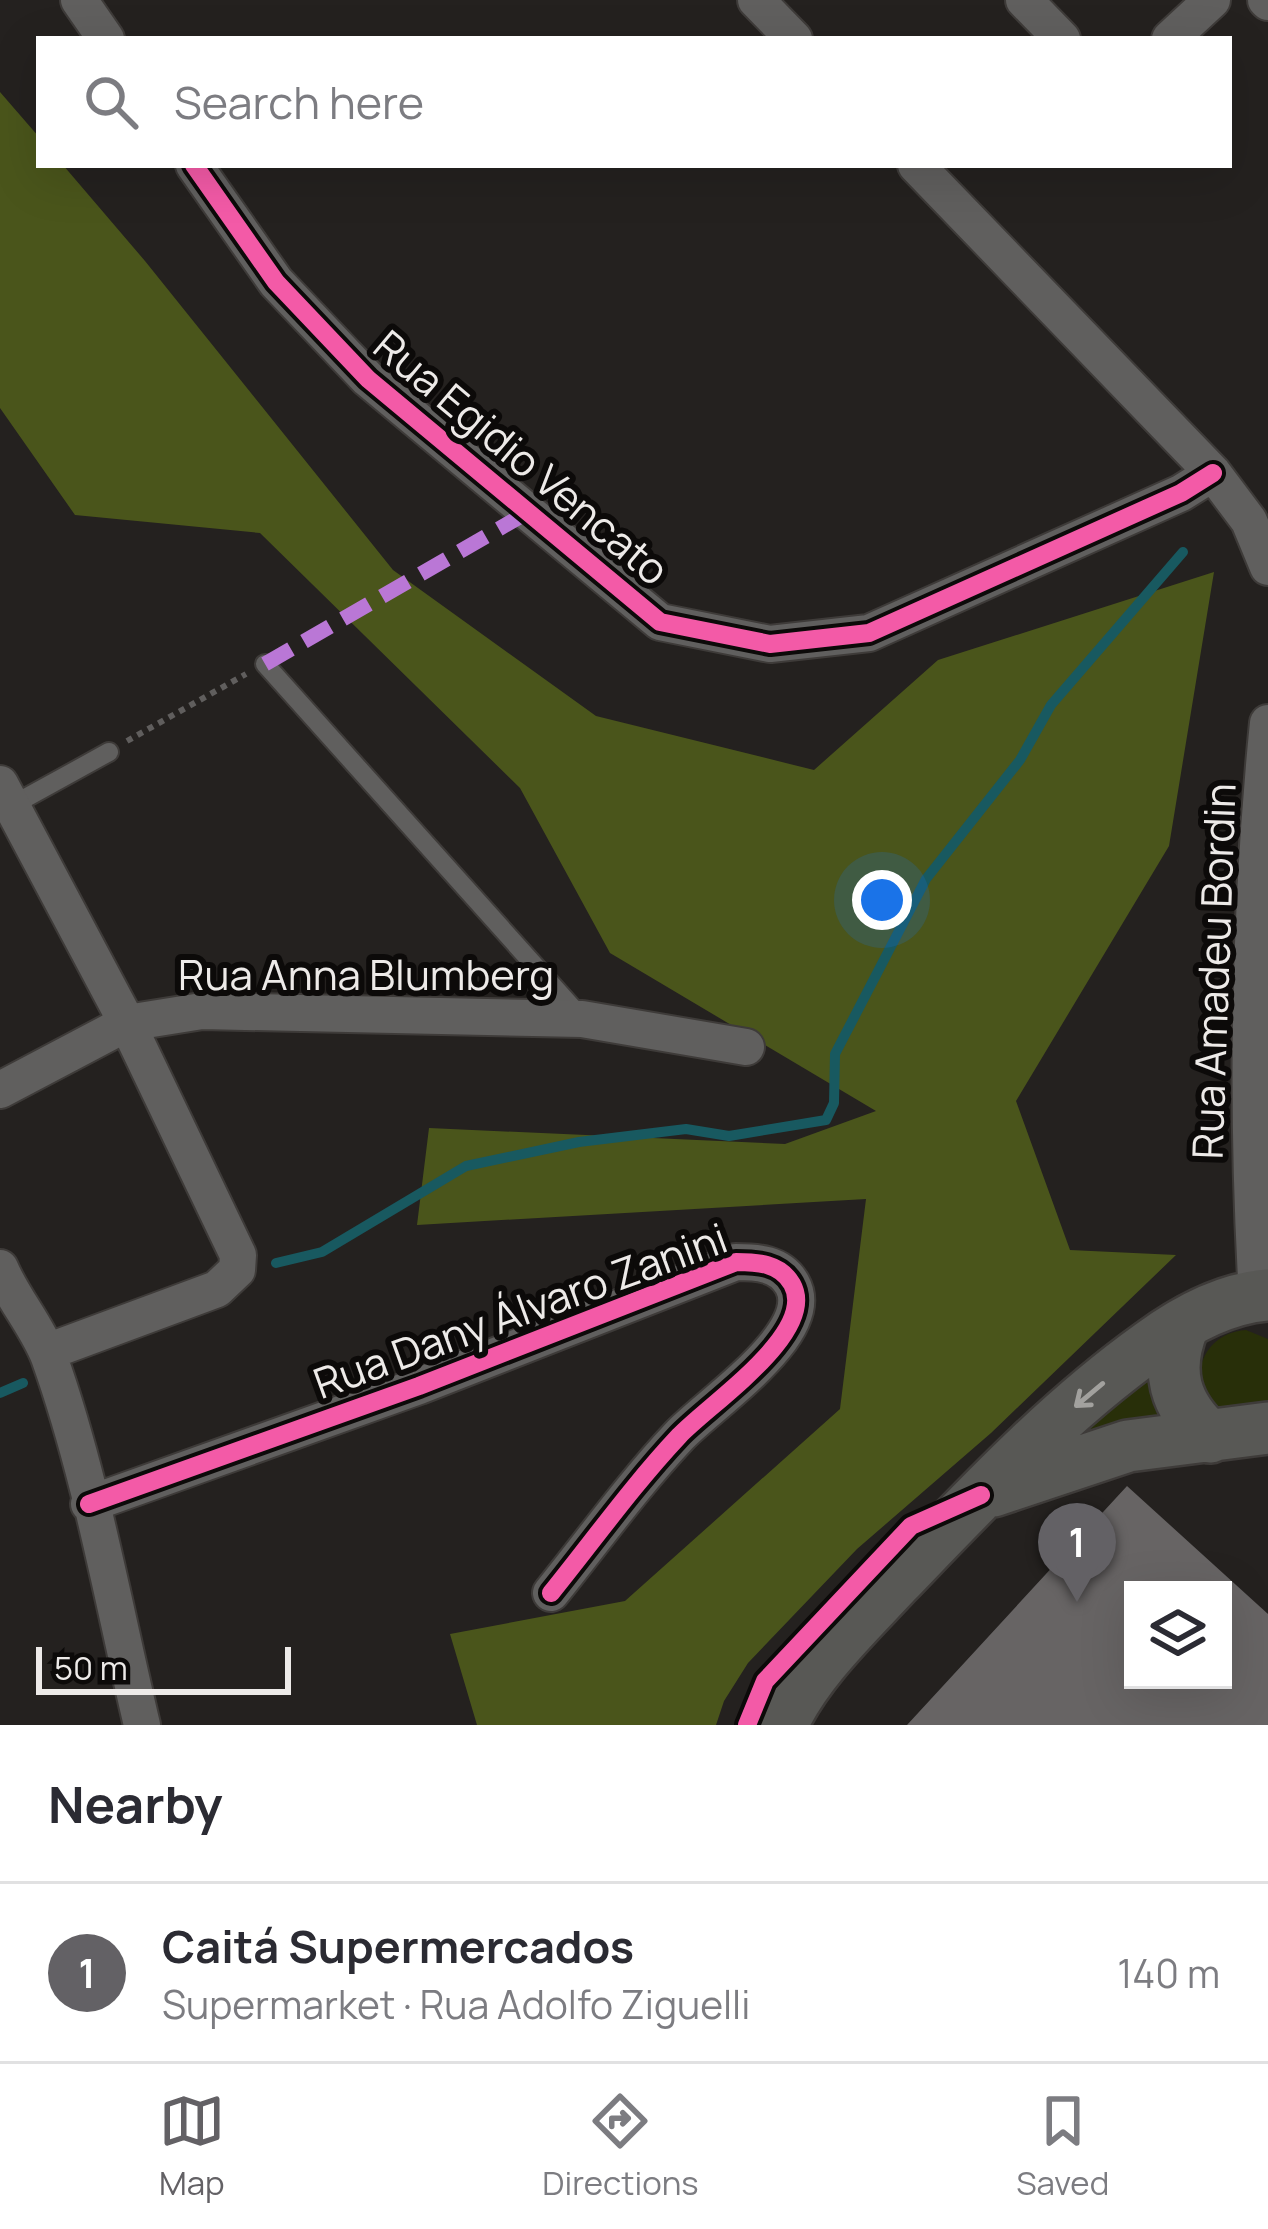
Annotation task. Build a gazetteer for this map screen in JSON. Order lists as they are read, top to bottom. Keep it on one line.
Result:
{"streets":{"street":["Rua Egidio Vencato","Rua Amadeu Bordin","Rua Anna Blumberg","Rua Dany Álvaro Zanini"]},"scale_bar":"50 m","page":{"search":"Search here","pins":"1","scale":"50 m","heading":"Nearby","list":[{"mark":"1","name":"Caitá Supermercados","note":"Supermarket · Rua Adolfo Ziguelli","value":"140 m"}],"nav":["Map","Directions","Saved"]}}
